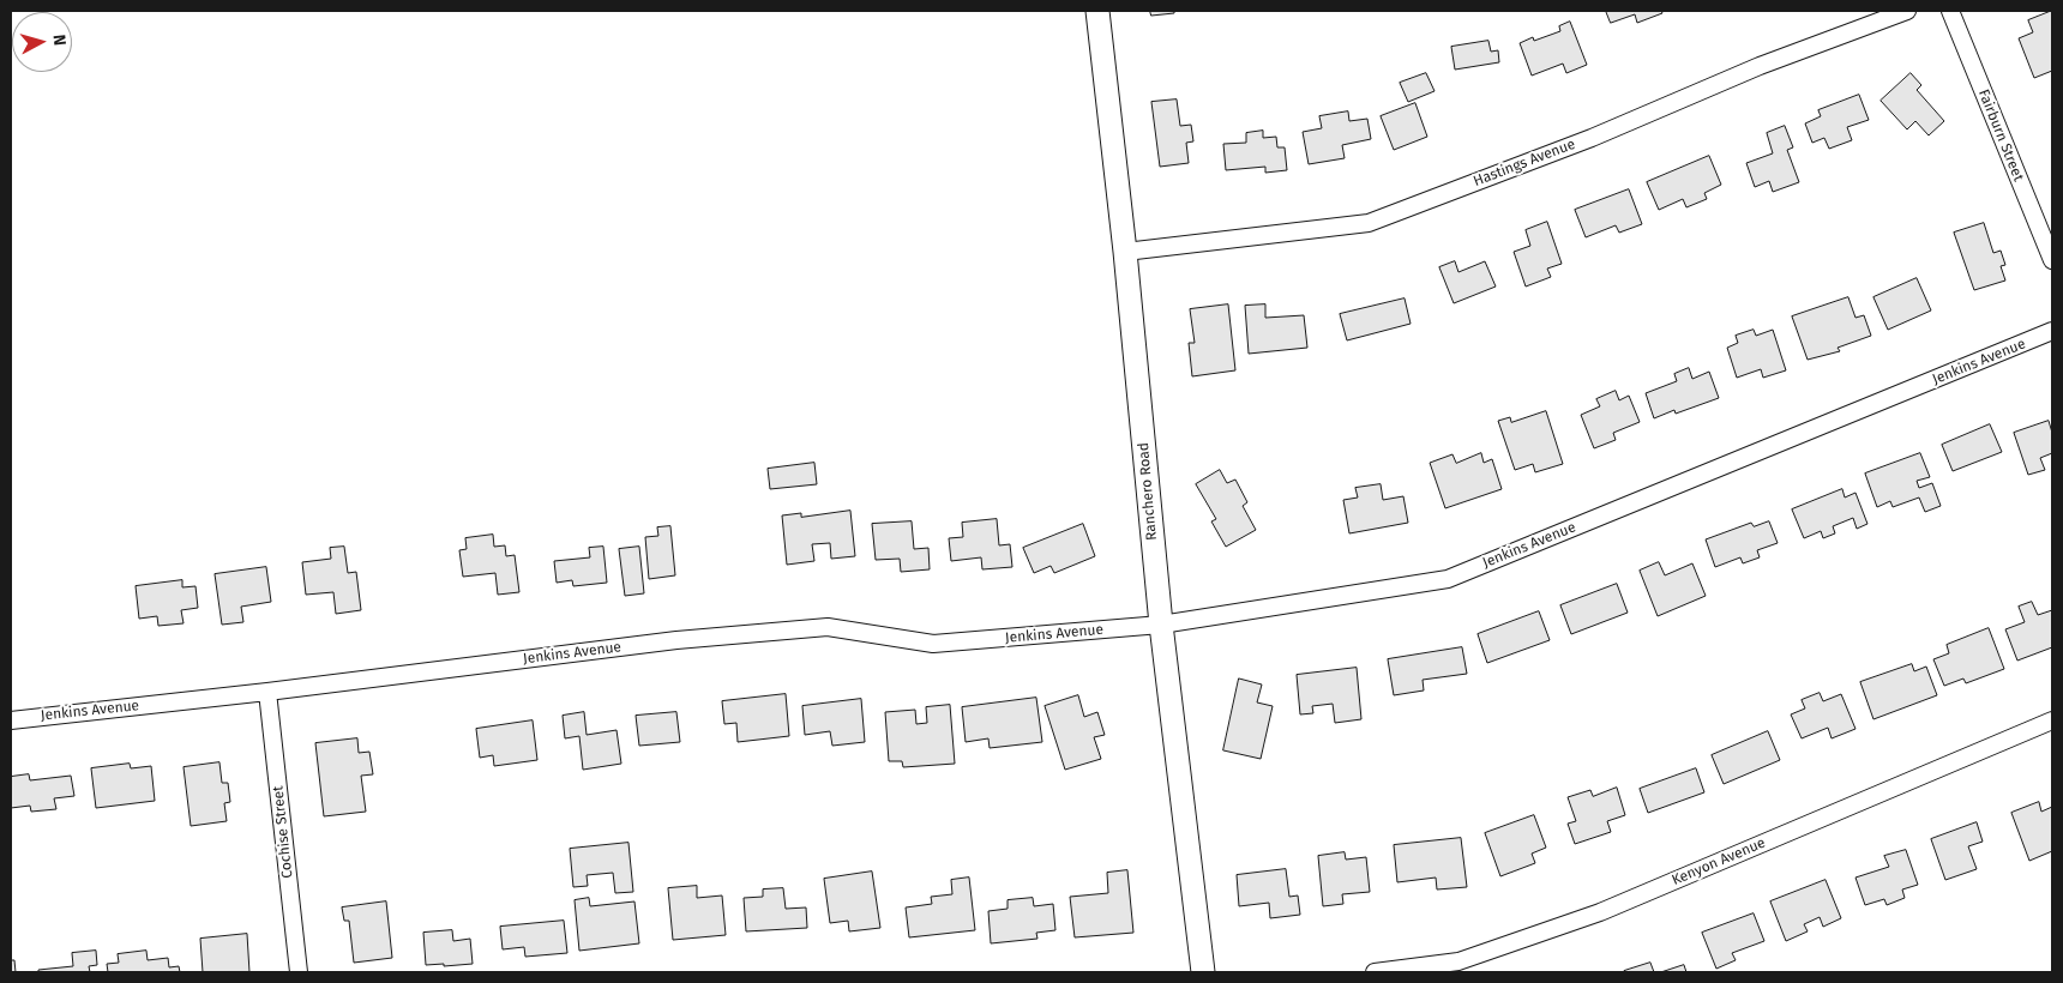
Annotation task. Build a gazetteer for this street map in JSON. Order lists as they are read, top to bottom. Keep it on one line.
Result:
{"streets":{"main road":["Ranchero Road"],"street":["Fairburn Street","Hastings Avenue","Jenkins Avenue","Cochise Street","Kenyon Avenue"]},"crossings":[["Hastings Avenue","Ranchero Road"],["Jenkins Avenue","Ranchero Road"],["Jenkins Avenue","Cochise Street"]],"north":"right"}
